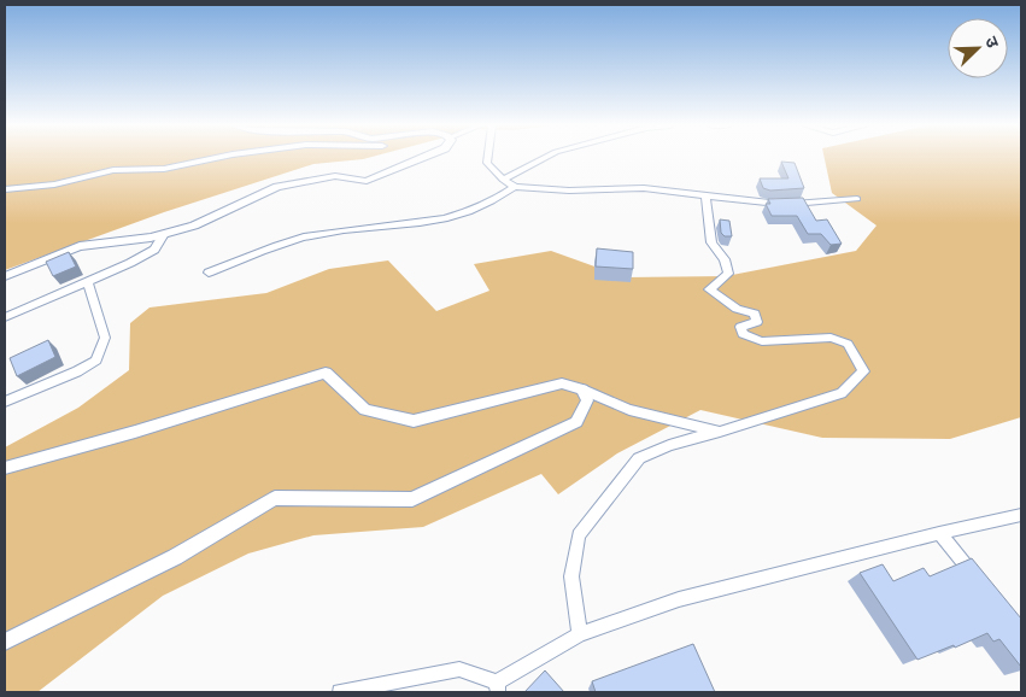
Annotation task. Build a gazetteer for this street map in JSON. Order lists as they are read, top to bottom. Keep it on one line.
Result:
{"north":"top right"}
